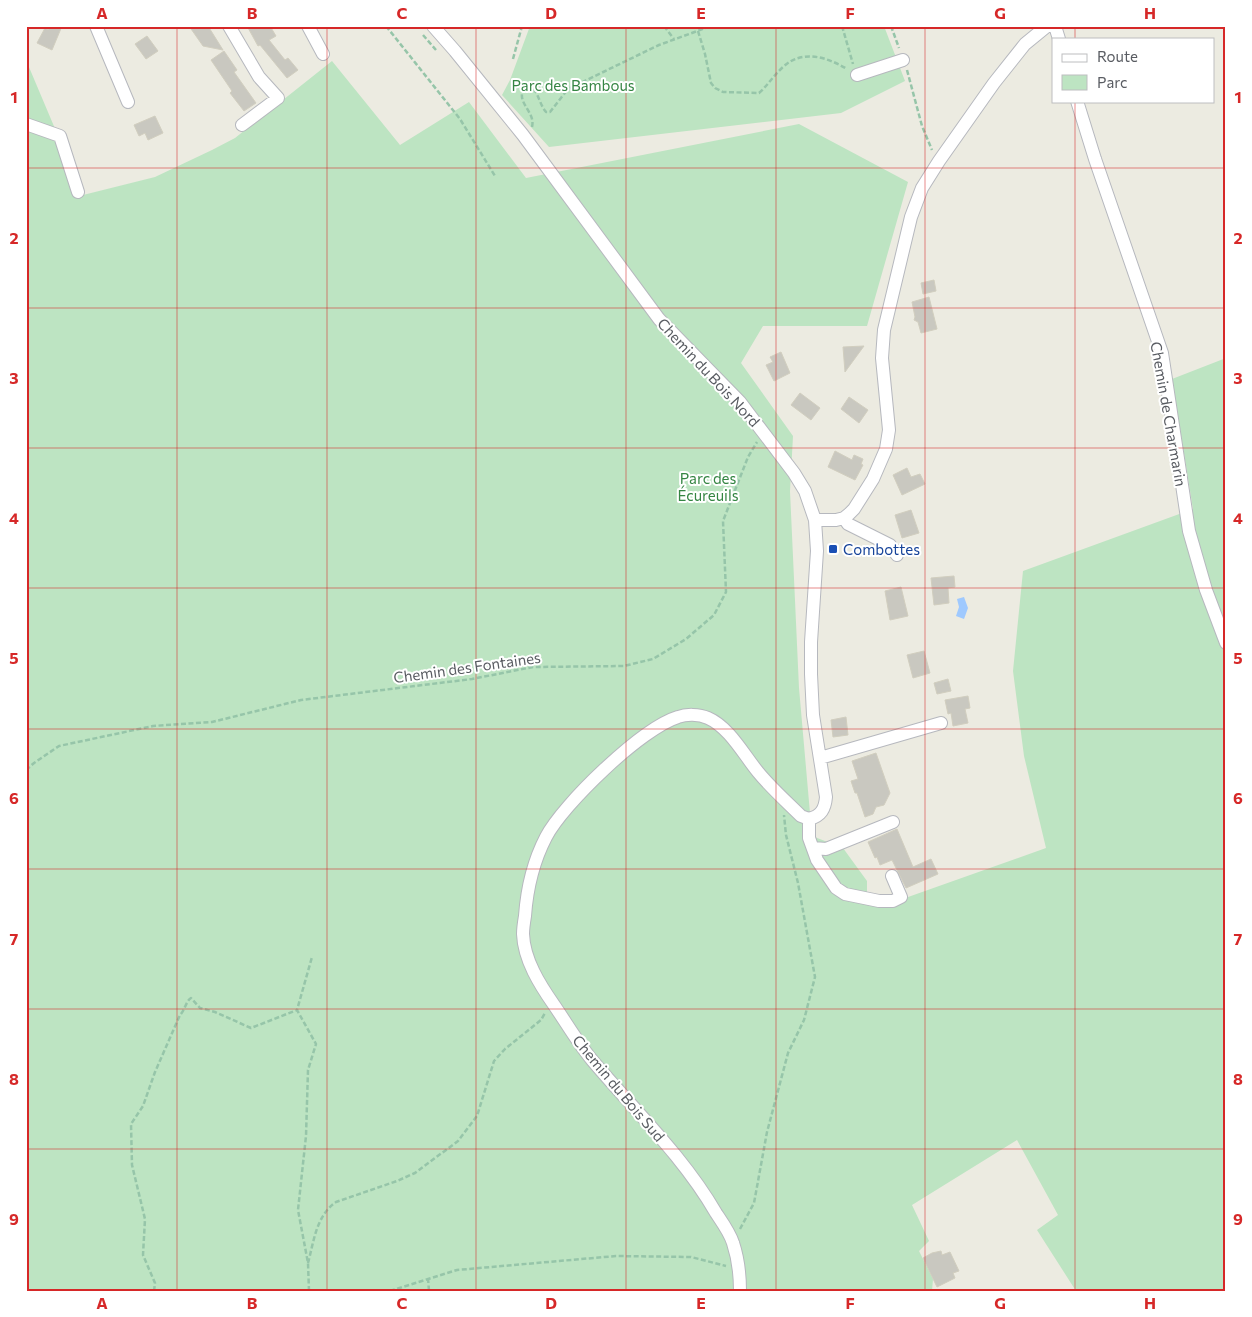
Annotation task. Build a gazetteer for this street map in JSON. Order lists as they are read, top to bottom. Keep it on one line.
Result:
{"streets":{"street":["Chemin du Bois Nord","Chemin de Charmarin","Chemin du Bois Sud"],"path":["Chemin des Fontaines"]},"crossings":[["Chemin du Bois Nord","Chemin des Fontaines"],["Chemin du Bois Nord","Chemin du Bois Sud"]],"parks":["Parc des Bambous","Parc des Écureuils"],"places":{"transit":["Combottes"]},"legend":["Route","Parc"],"grid":{"columns":["A","B","C","D","E","F","G","H"],"rows":["1","2","3","4","5","6","7","8","9"]}}
